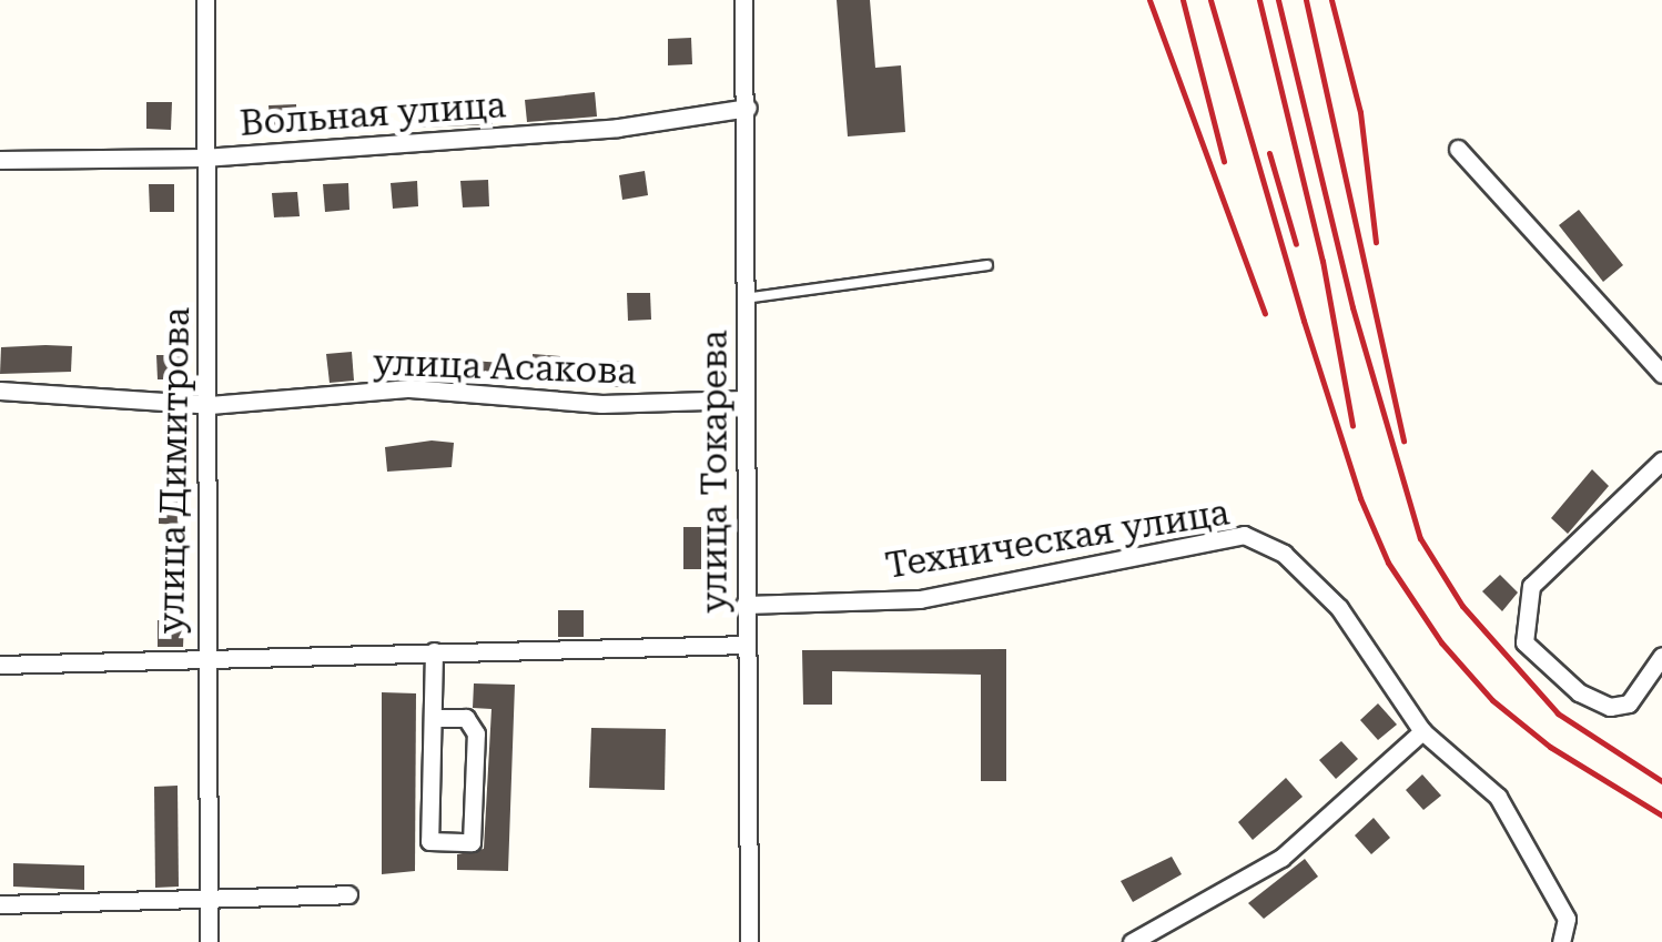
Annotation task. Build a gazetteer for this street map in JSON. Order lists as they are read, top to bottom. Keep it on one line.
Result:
{"streets":{"street":["Вольная улица","улица Асакова","улица Димитрова","улица Токарева","Техническая улица"]},"crossings":[["Вольная улица","улица Димитрова"],["Вольная улица","улица Токарева"],["улица Асакова","улица Димитрова"],["улица Асакова","улица Токарева"],["улица Токарева","Техническая улица"]]}
